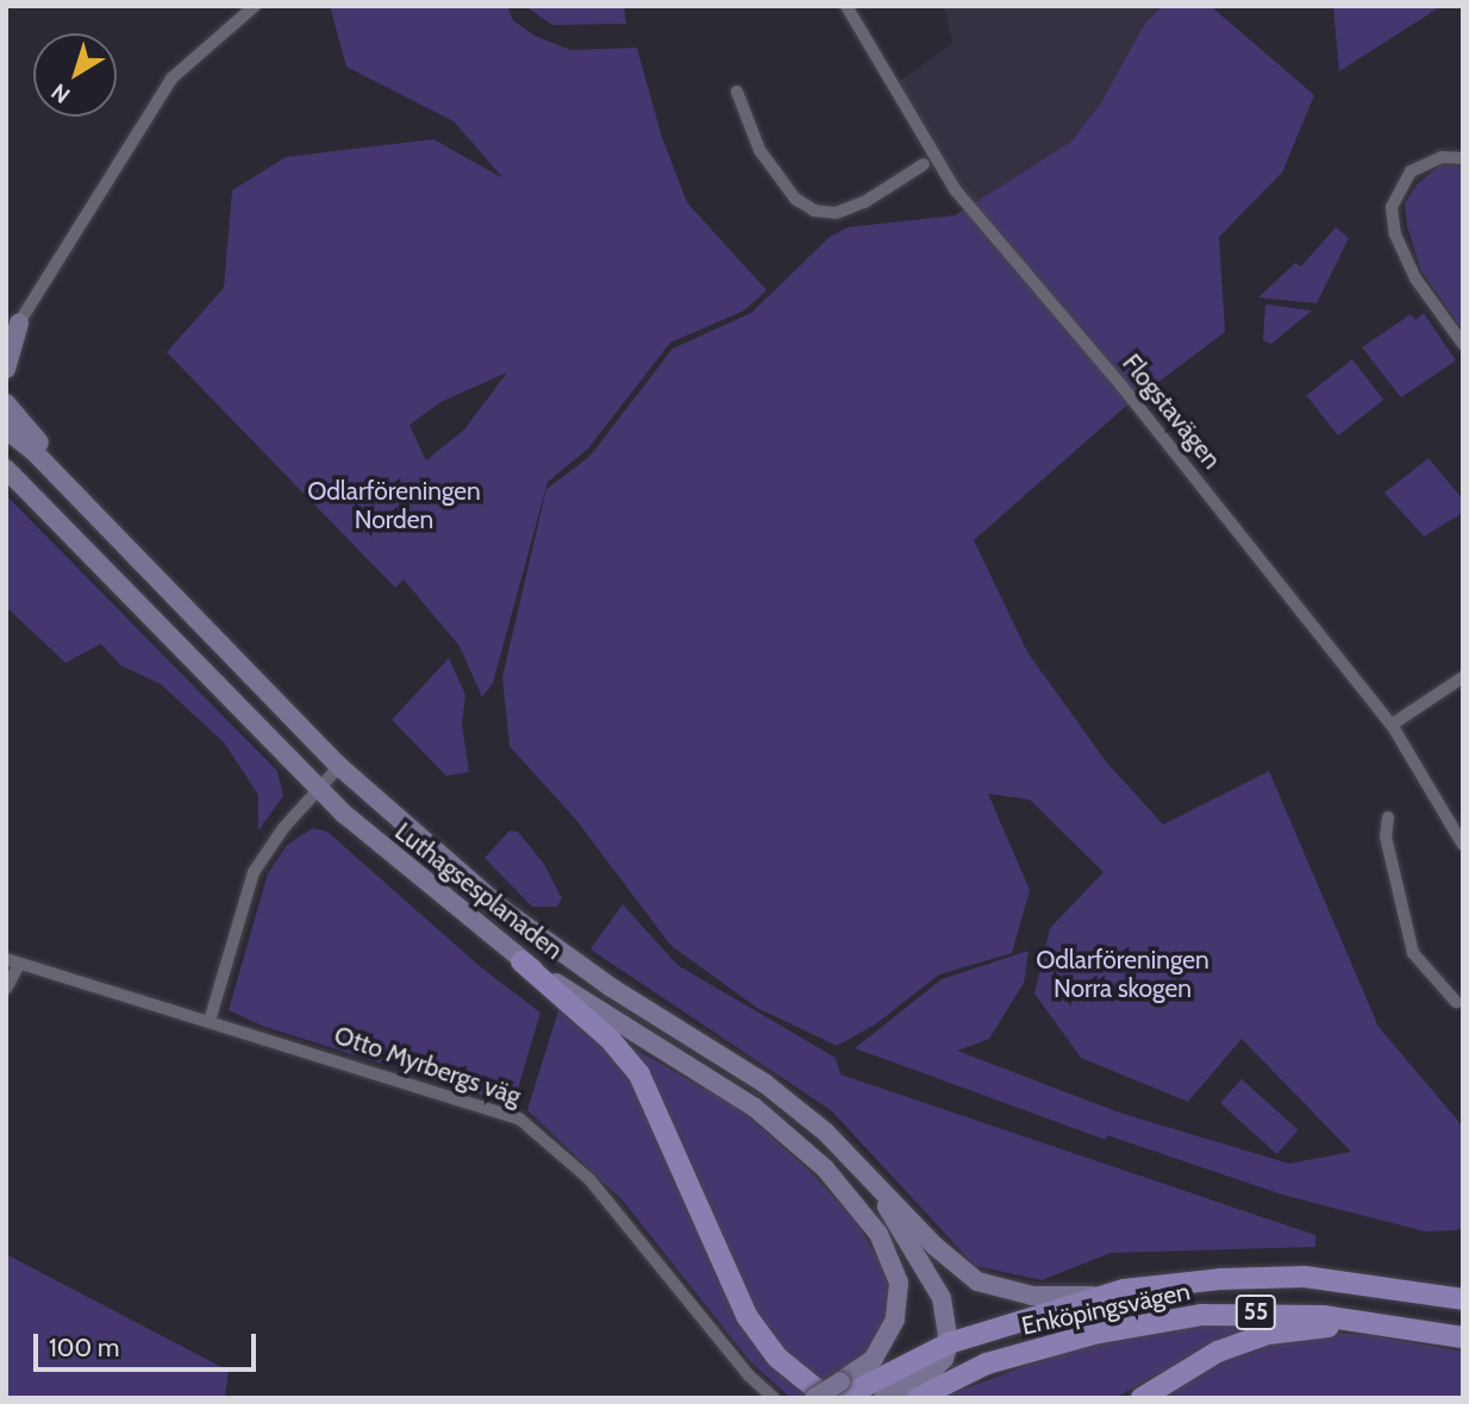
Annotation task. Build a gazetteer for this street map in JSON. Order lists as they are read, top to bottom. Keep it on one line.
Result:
{"streets":{"main road":["Luthagsesplanaden","Enköpingsvägen","55"],"street":["Flogstavägen","Otto Myrbergs väg"]},"crossings":[["Luthagsesplanaden","Enköpingsvägen"],["Luthagsesplanaden","55"],["Enköpingsvägen","55"]],"parks":["Odlarföreningen Norden","Odlarföreningen Norra skogen"],"scale_bar":"100 m","north":"bottom left"}
